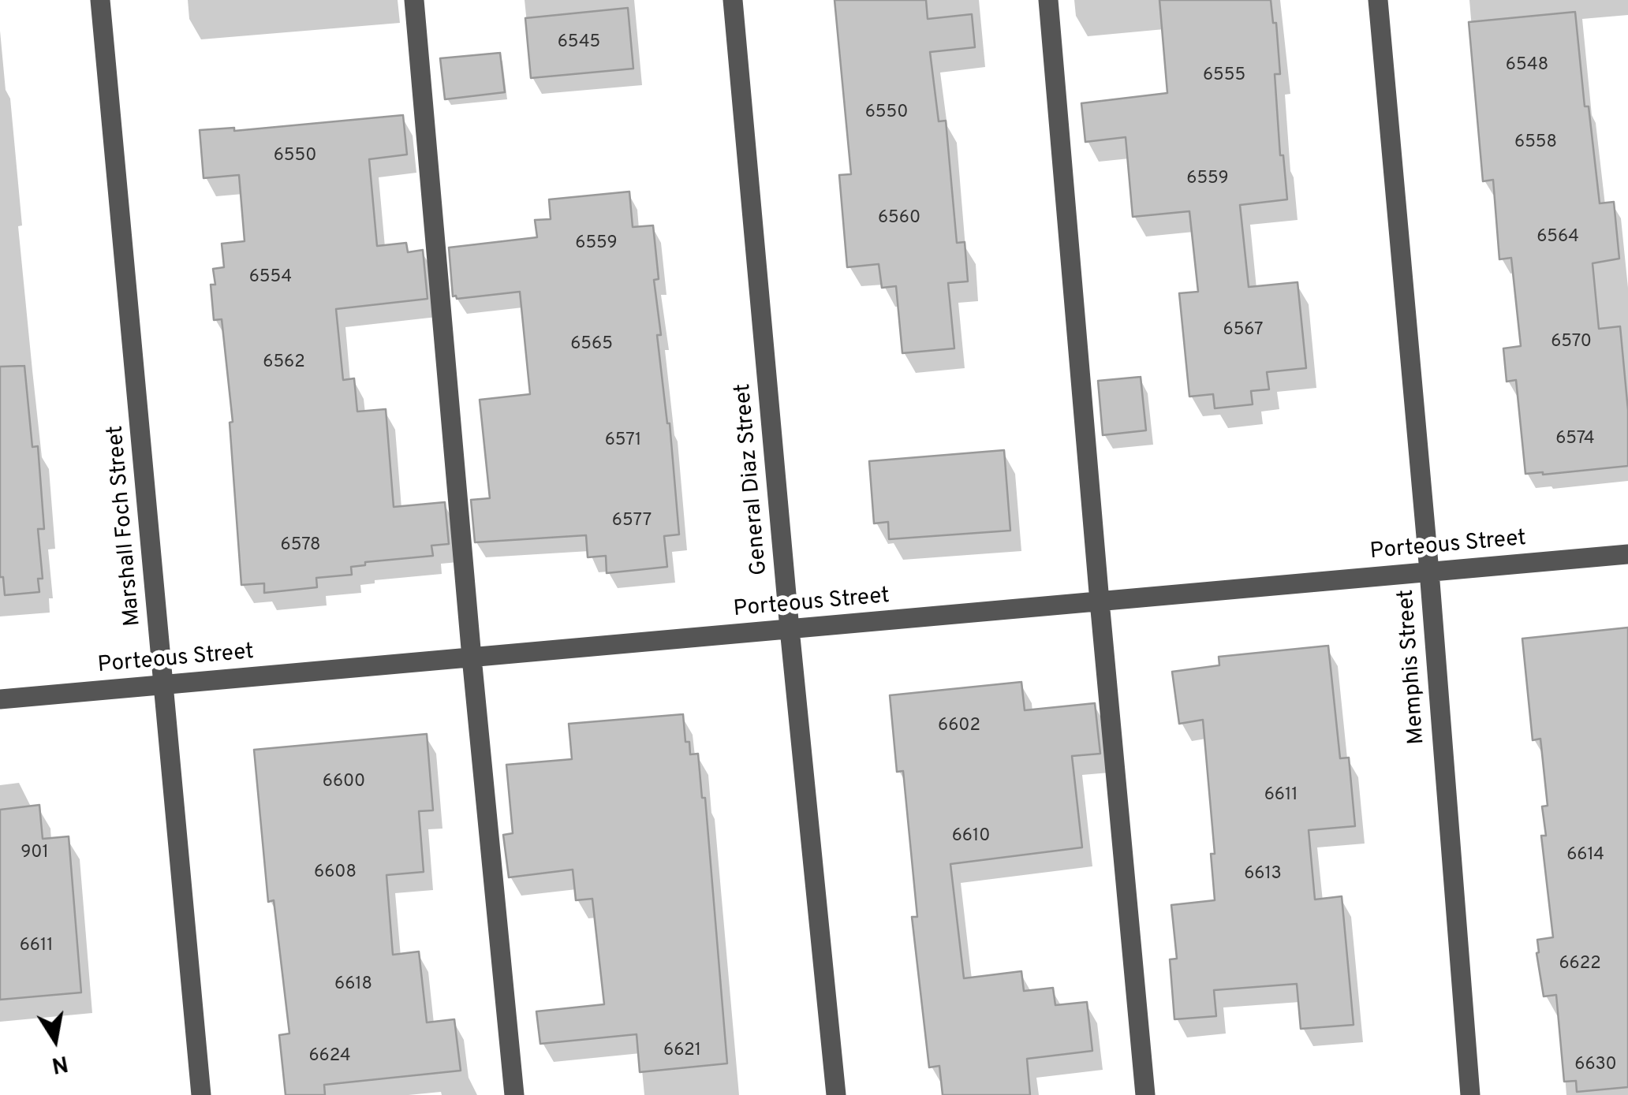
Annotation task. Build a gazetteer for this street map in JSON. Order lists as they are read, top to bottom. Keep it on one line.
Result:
{"streets":{"street":["General Diaz Street","Marshall Foch Street","Porteous Street","Memphis Street"]},"crossings":[["General Diaz Street","Porteous Street"],["Marshall Foch Street","Porteous Street"],["Porteous Street","Memphis Street"]],"house_numbers":["6545","6548","6555","6550","6558","6550","6559","6560","6564","6559","6554","6567","6570","6565","6562","6574","6571","6577","6578","6602","6600","6611","6610","901","6614","6608","6613","6611","6622","6618","6621","6624","6630"],"north":"bottom"}
